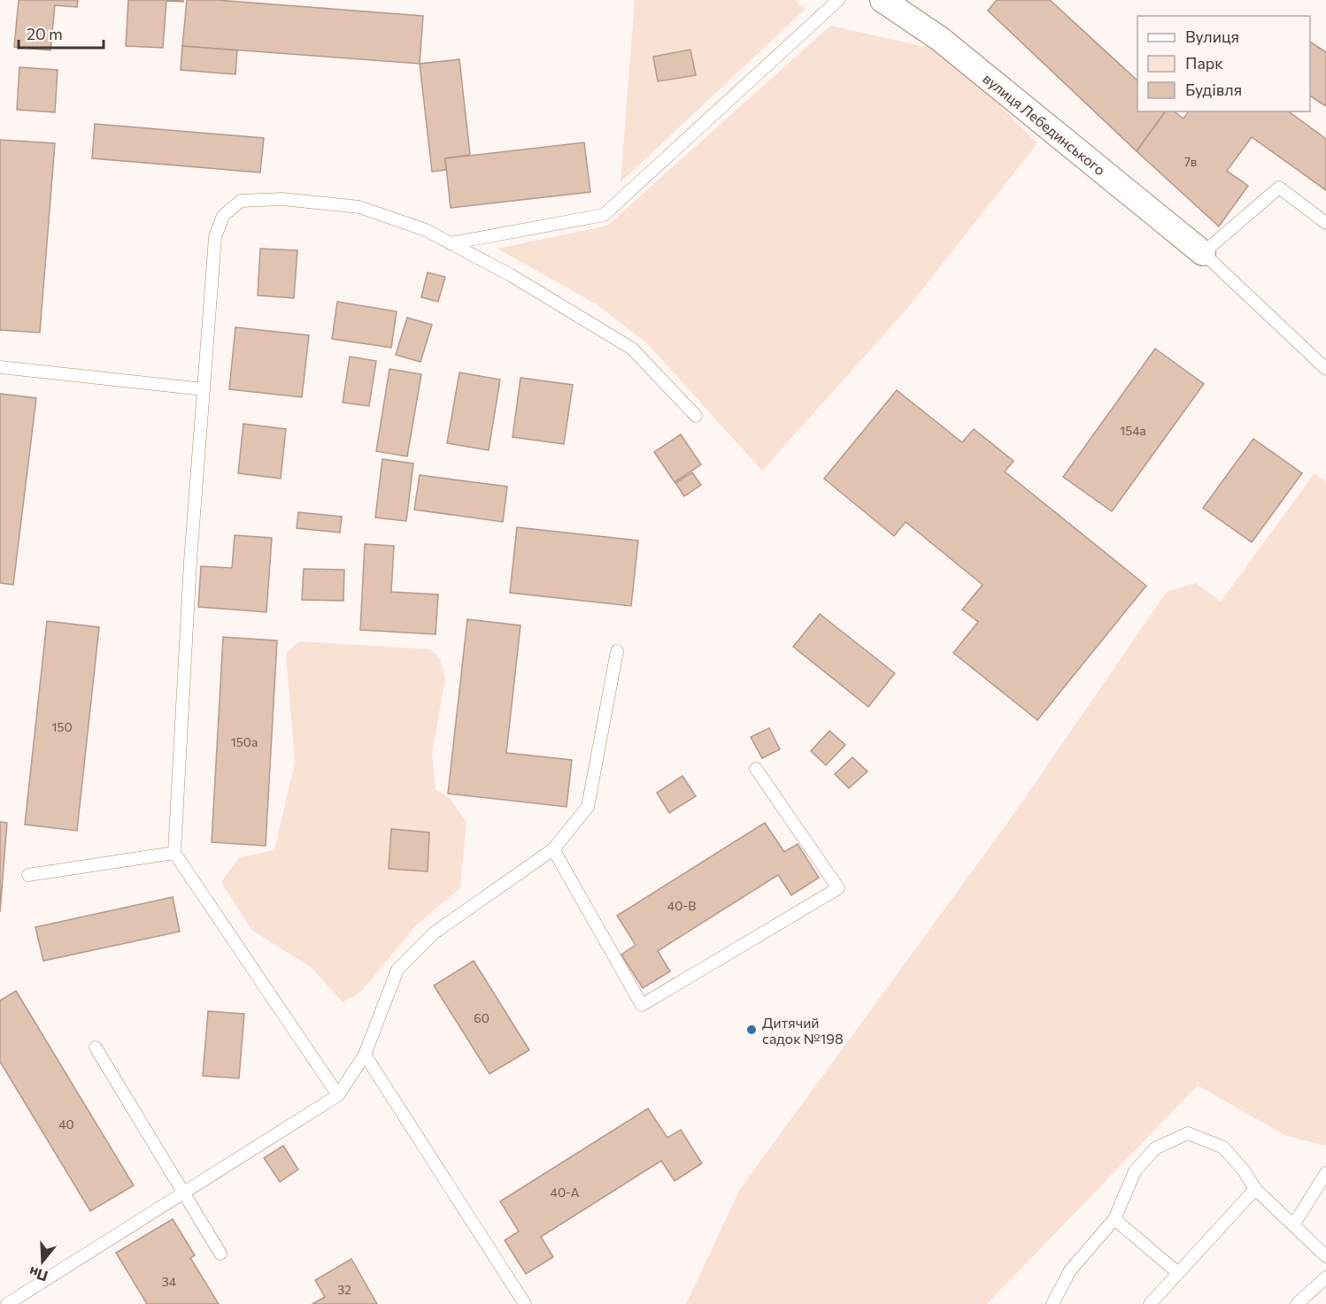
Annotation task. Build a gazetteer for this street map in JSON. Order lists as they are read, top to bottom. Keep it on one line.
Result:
{"streets":{"street":["вулиця Лебединського"]},"places":["Дитячий садок №198"],"house_numbers":["7в","154а","150","150а","40-В","60","40","40-А","34","32"],"legend":["Вулиця","Парк","Будівля"],"scale_bar":"20 m","north":"bottom"}
